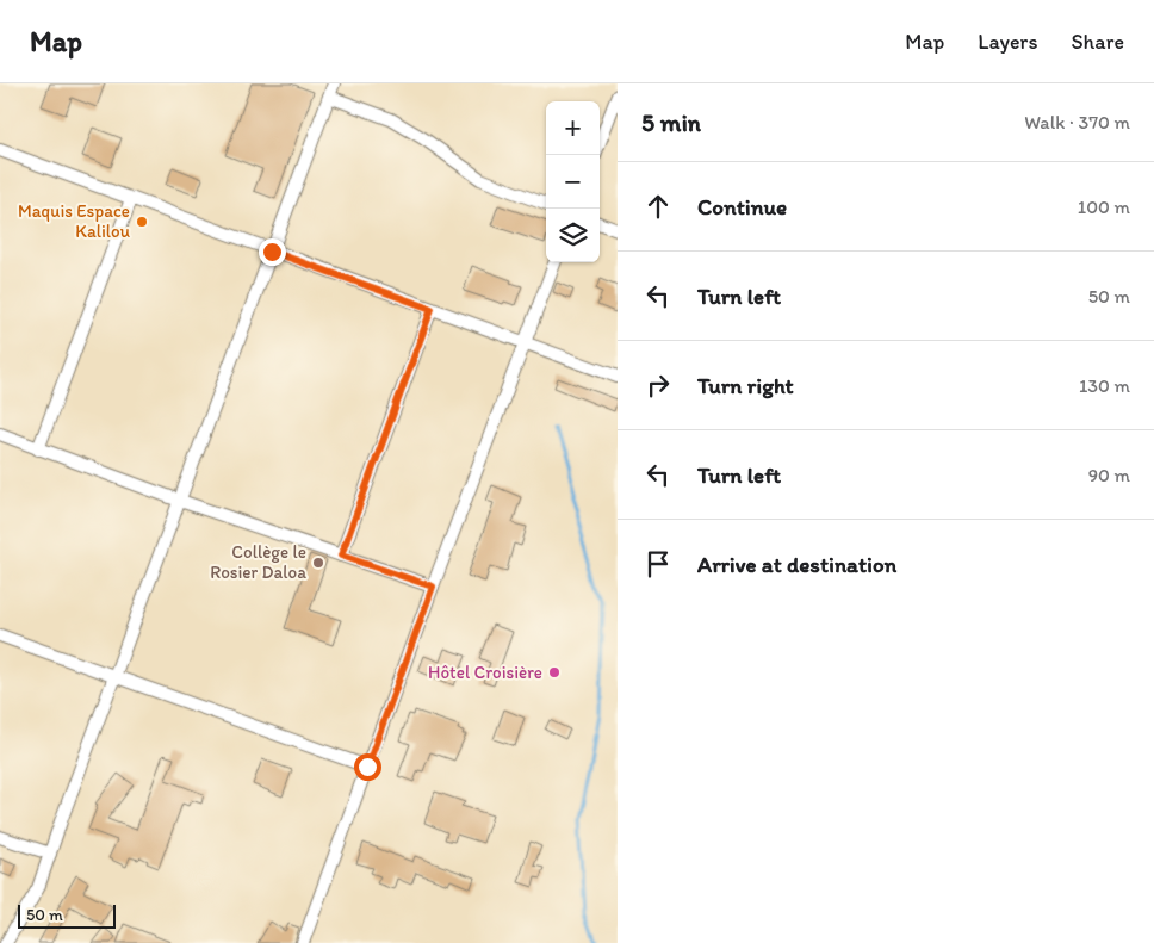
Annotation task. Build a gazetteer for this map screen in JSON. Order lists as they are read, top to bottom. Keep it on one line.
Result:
{"places":["Maquis Espace Kalilou","Collège le Rosier Daloa","Hôtel Croisière"],"scale_bar":"50 m","page":{"header":"Map","nav":["Map","Layers","Share"],"heading":["5 min","Walk · 370 m"],"map_buttons":["+","−"],"list":[["Continue","100 m"],["Turn left","50 m"],["Turn right","130 m"],["Turn left","90 m"],"Arrive at destination"],"scale":"50 m"}}
